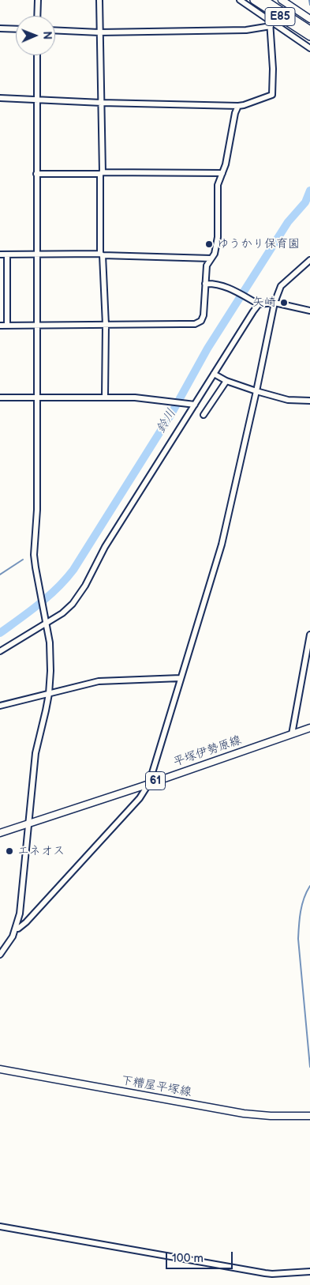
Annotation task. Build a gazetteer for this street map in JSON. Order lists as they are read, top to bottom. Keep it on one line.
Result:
{"streets":{"highway":["E85"],"main road":["平塚伊勢原線","61","下糟屋平塚線"]},"water":["鈴川"],"places":["ゆうかり保育園","矢崎","エネオス"],"scale_bar":"100 m","north":"right"}
